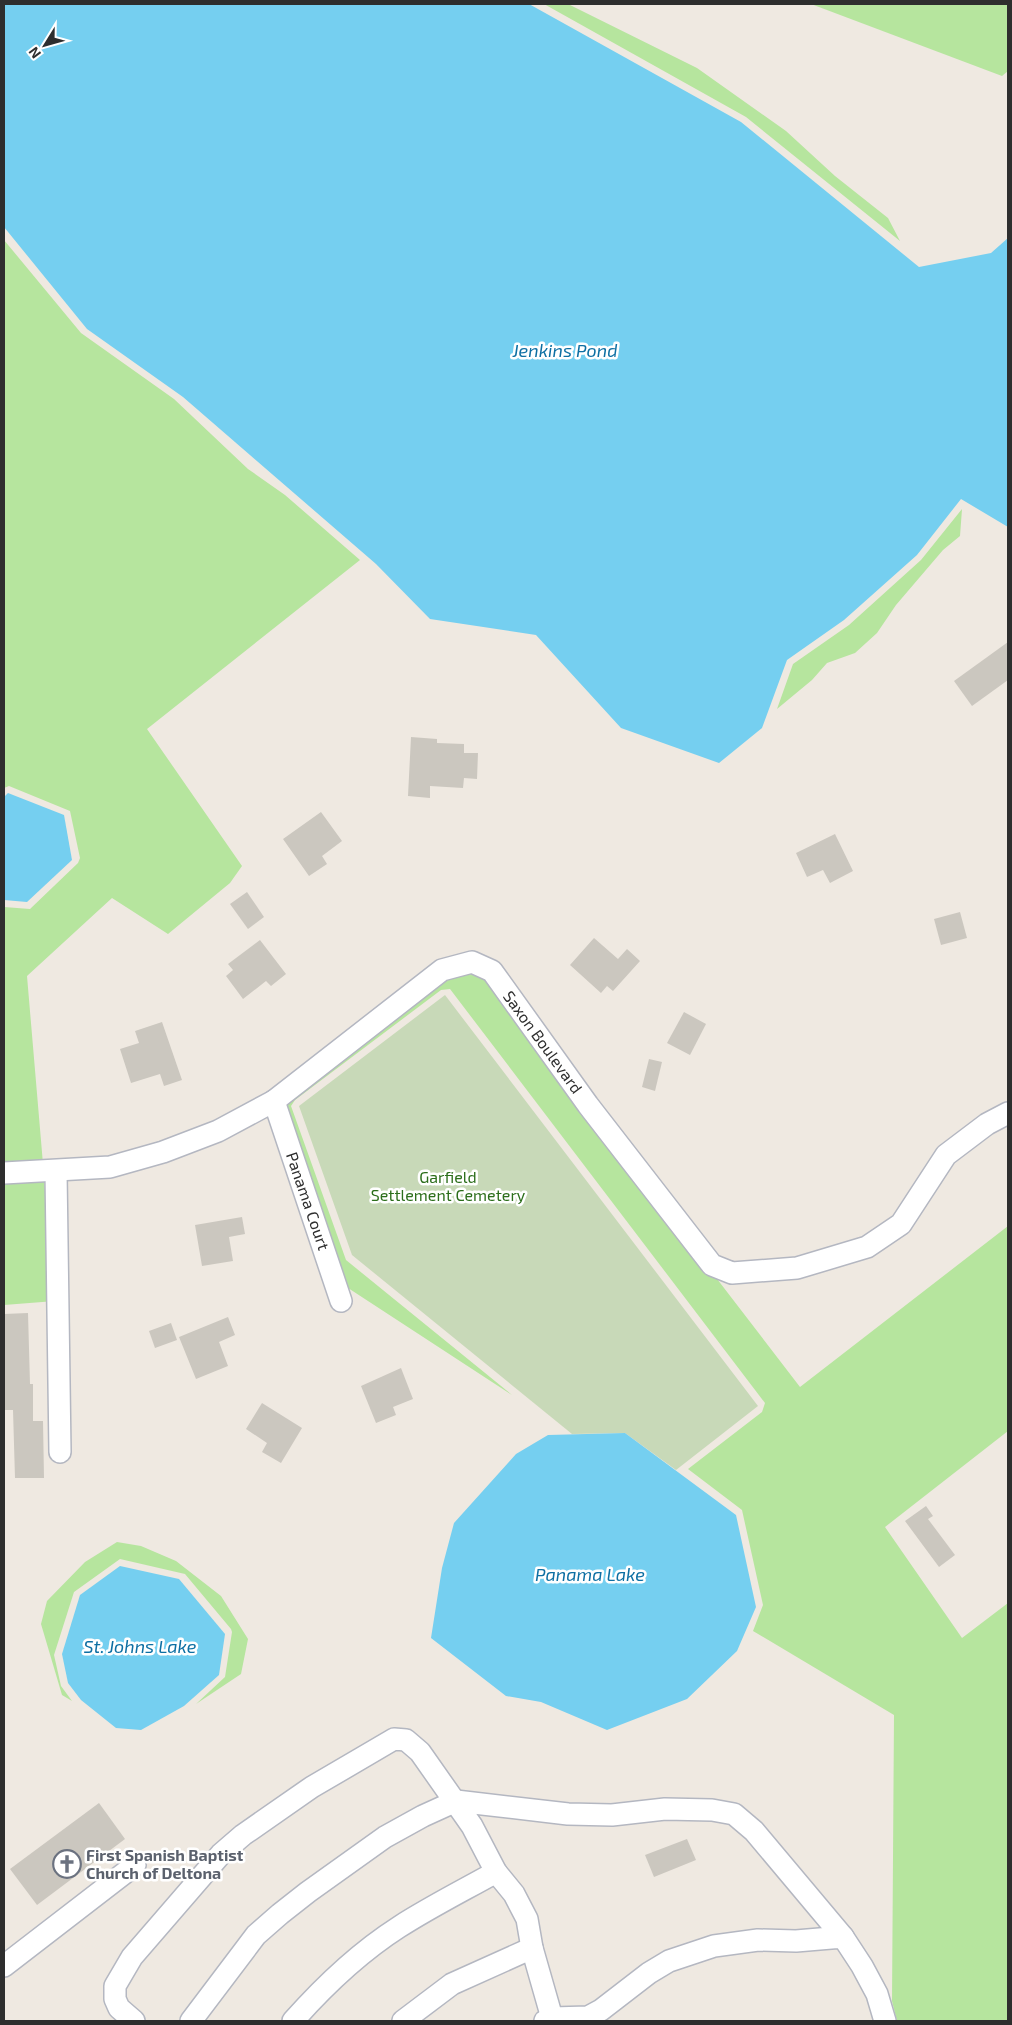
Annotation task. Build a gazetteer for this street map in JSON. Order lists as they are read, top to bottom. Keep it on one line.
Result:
{"streets":{"street":["Saxon Boulevard","Panama Court"]},"crossings":[["Saxon Boulevard","Panama Court"]],"water":["Jenkins Pond","Panama Lake","St. Johns Lake"],"parks":["Garfield Settlement Cemetery"],"places":{"church":["First Spanish Baptist Church of Deltona"]},"north":"bottom left"}
